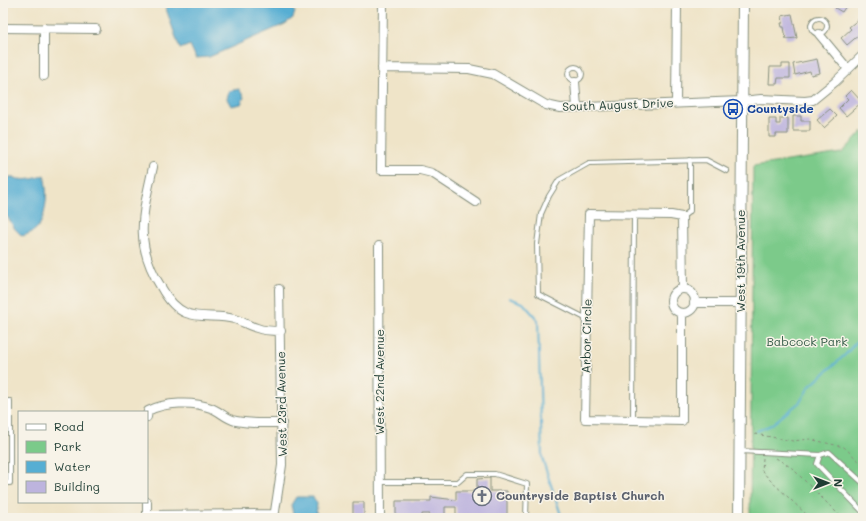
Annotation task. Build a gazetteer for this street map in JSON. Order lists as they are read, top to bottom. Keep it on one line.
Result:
{"streets":{"street":["South August Drive","West 19th Avenue","Arbor Circle","West 22nd Avenue","West 23rd Avenue"]},"crossings":[["South August Drive","West 19th Avenue"]],"parks":["Babcock Park"],"places":{"bus stop":["Countyside"],"church":["Countryside Baptist Church"]},"legend":["Road","Park","Water","Building"],"north":"right"}
